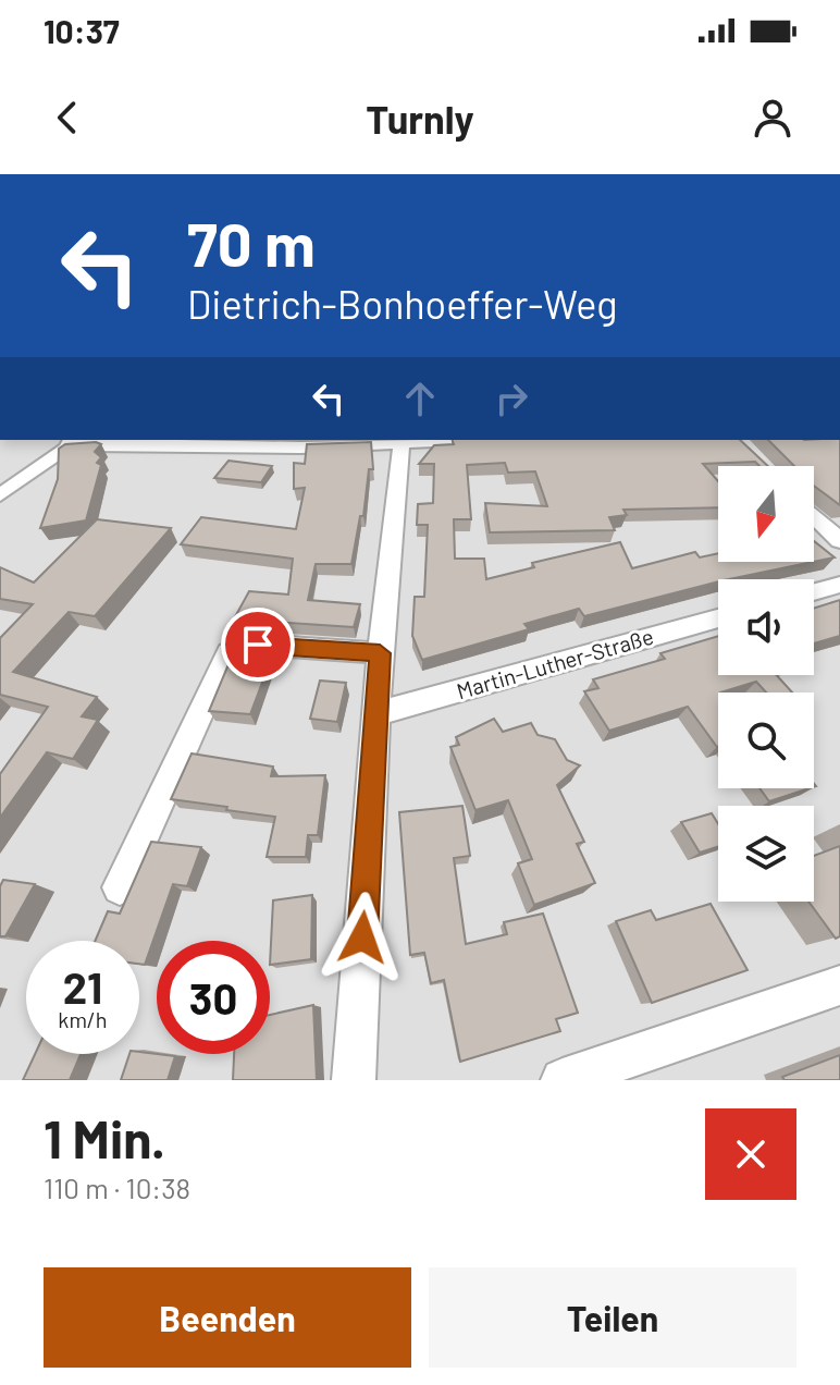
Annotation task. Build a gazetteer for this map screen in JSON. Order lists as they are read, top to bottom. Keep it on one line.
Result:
{"streets":{"street":["Martin-Luther-Straße"]},"north":"bottom","page":{"status":"10:37","header":"Turnly","turn":["70 m","Dietrich-Bonhoeffer-Weg"],"speed":"21 km/h","limit":"30","heading":["1 Min.","110 m · 10:38"],"buttons":["Beenden","Teilen"]}}
